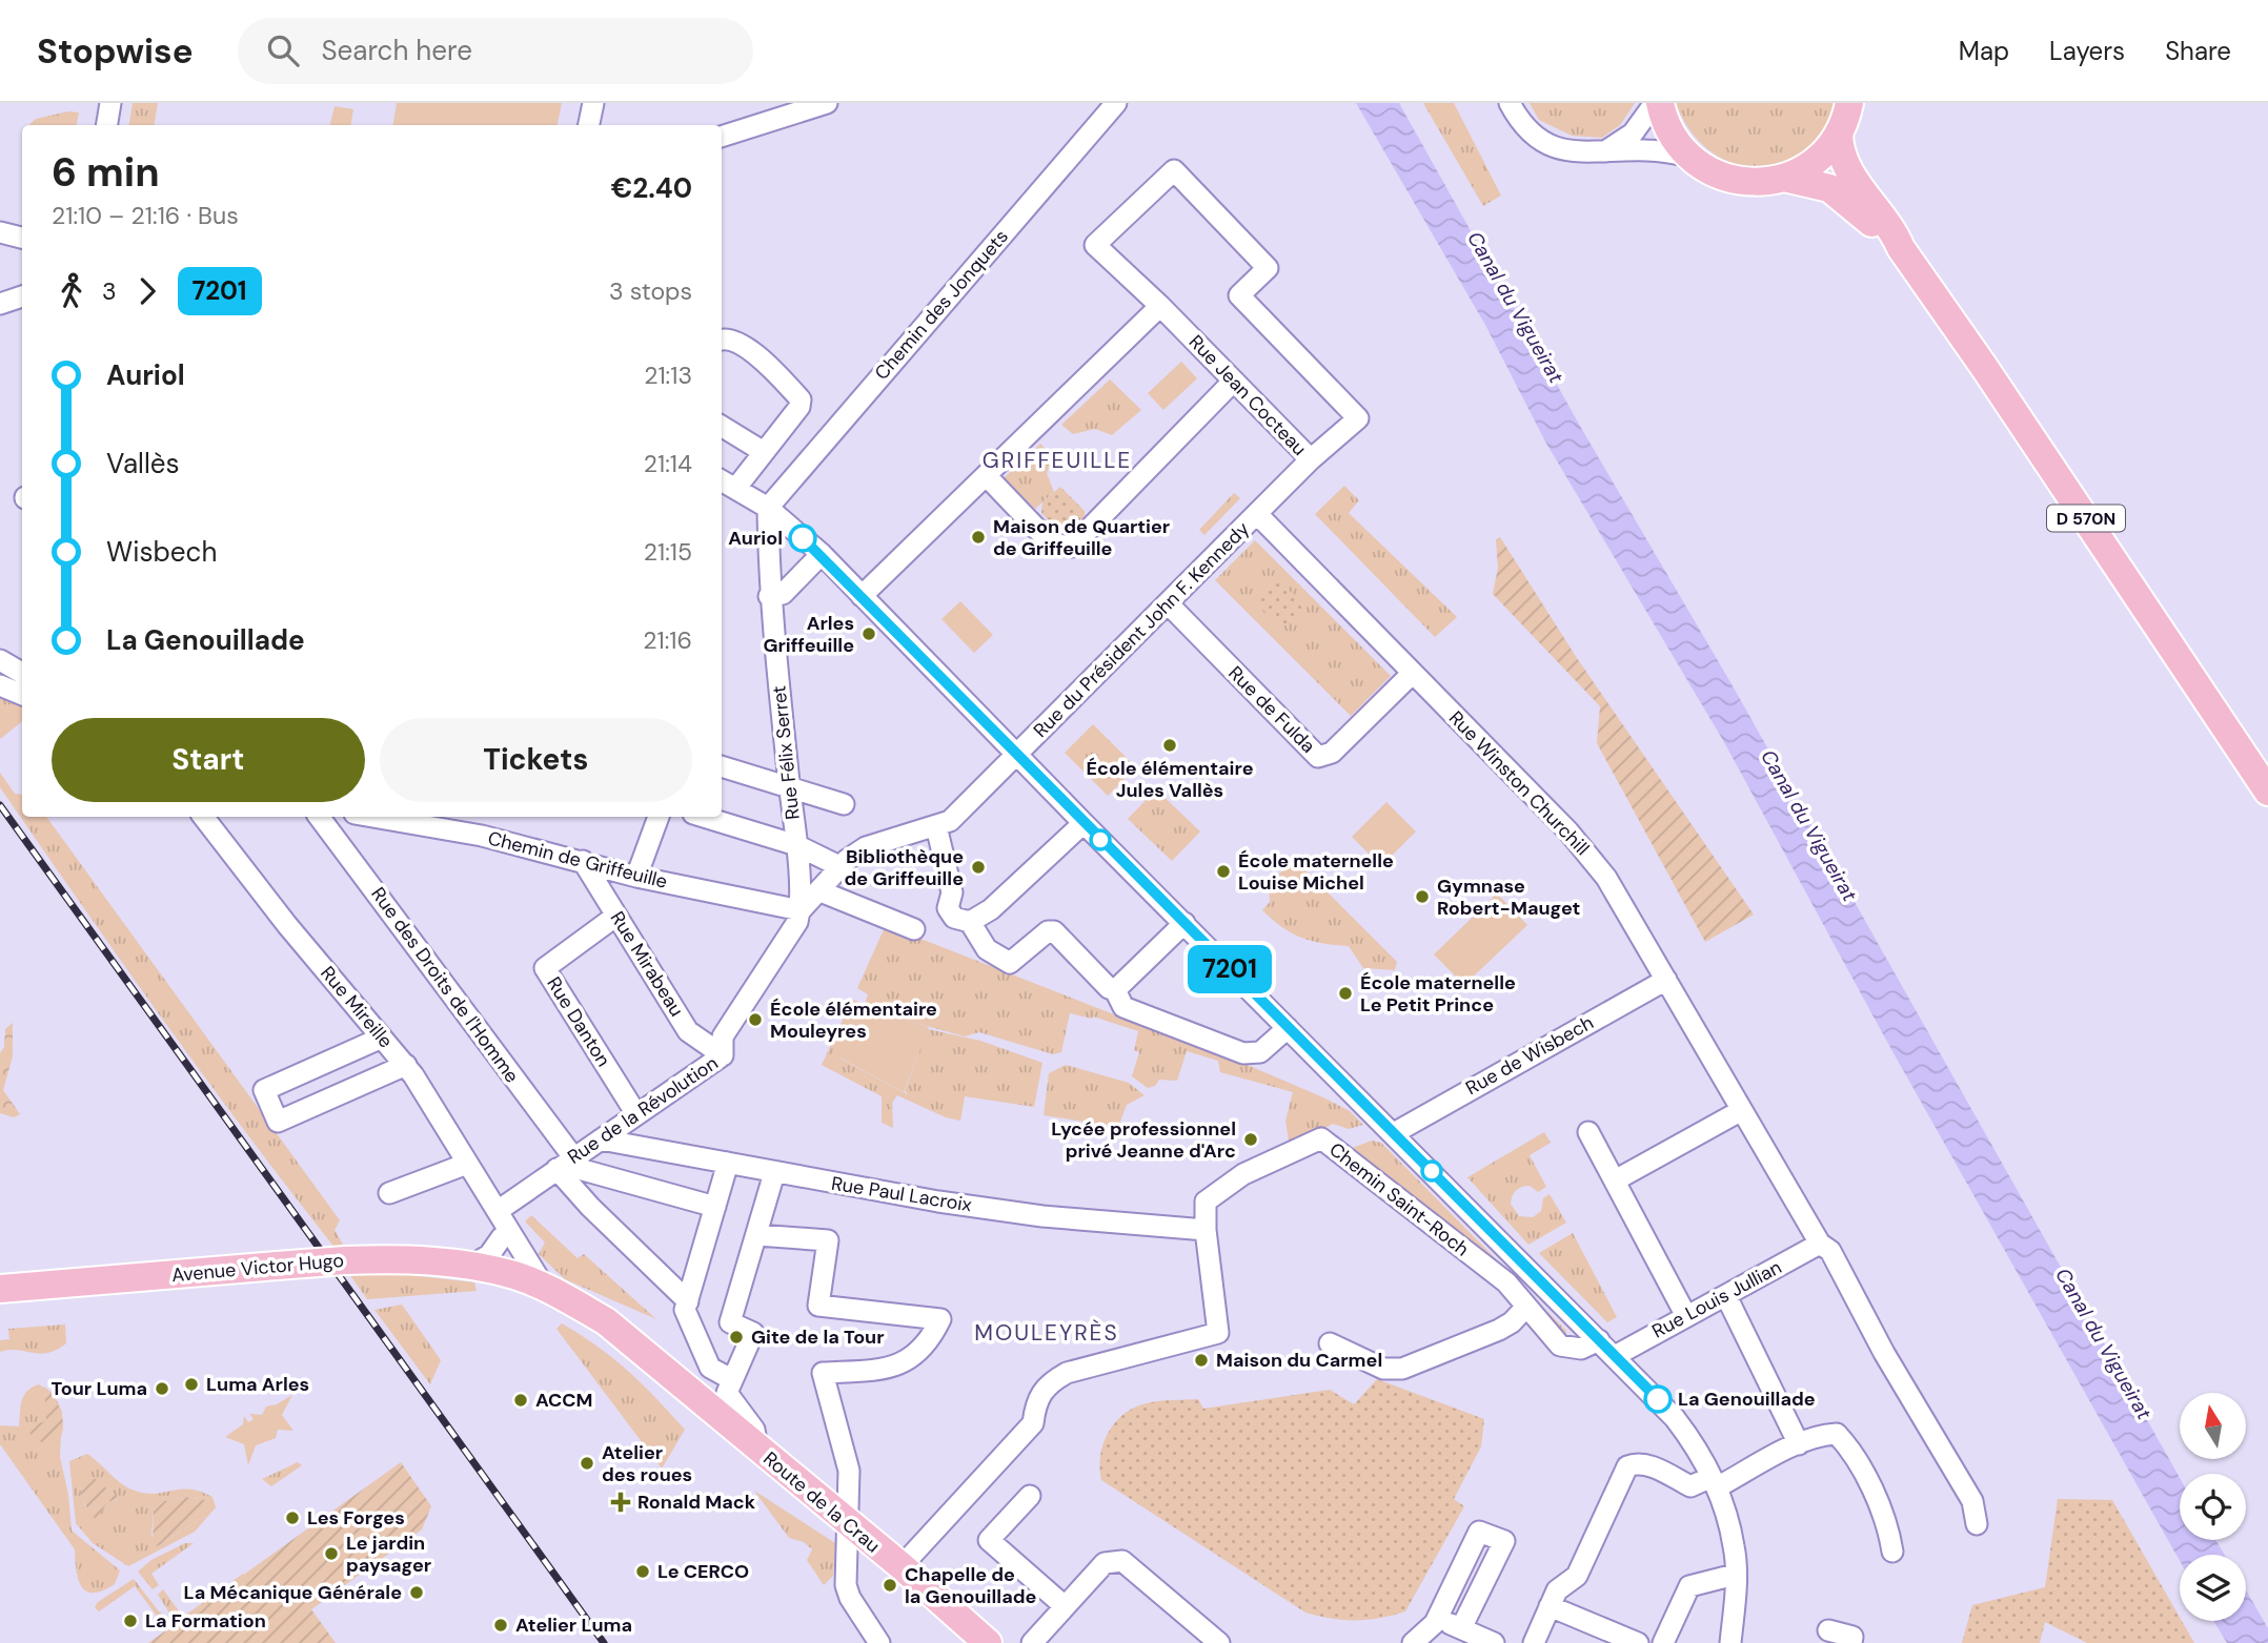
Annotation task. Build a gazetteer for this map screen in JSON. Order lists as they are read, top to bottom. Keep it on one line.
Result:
{"streets":{"main road":["D 570N","Avenue Victor Hugo","Route de la Crau"],"street":["Chemin des Jonquets","Rue Jean Cocteau","Rue du Président John F. Kennedy","Rue de Fulda","Rue Félix Serret","Rue Winston Churchill","Chemin de Griffeuille","Rue Mirabeau","Rue des Droits de l'Homme","Rue Mireille","Rue Danton","Rue de Wisbech","Rue de la Révolution","Rue Paul Lacroix","Chemin Saint-Roch","Rue Louis Jullian"]},"crossings":[["Chemin des Jonquets","Rue Félix Serret"],["Rue Jean Cocteau","Rue du Président John F. Kennedy"],["Rue du Président John F. Kennedy","Rue de Fulda"],["Rue du Président John F. Kennedy","Rue Félix Serret"],["Rue du Président John F. Kennedy","Rue Winston Churchill"],["Rue du Président John F. Kennedy","Chemin de Griffeuille"],["Rue du Président John F. Kennedy","Rue de la Révolution"],["Rue de Fulda","Rue Winston Churchill"],["Rue Félix Serret","Chemin de Griffeuille"],["Rue Félix Serret","Rue de la Révolution"],["Rue Winston Churchill","Rue de Wisbech"],["Rue Winston Churchill","Rue Louis Jullian"],["Chemin de Griffeuille","Rue Mirabeau"],["Chemin de Griffeuille","Rue de la Révolution"],["Rue Mirabeau","Rue Danton"],["Rue Mirabeau","Rue de la Révolution"],["Rue des Droits de l'Homme","Rue de la Révolution"],["Rue Mireille","Rue de la Révolution"],["Rue Danton","Rue de la Révolution"],["Rue de la Révolution","Rue Paul Lacroix"],["Rue de la Révolution","Avenue Victor Hugo"],["Rue Paul Lacroix","Chemin Saint-Roch"],["Chemin Saint-Roch","Route de la Crau"],["Avenue Victor Hugo","Route de la Crau"]],"districts":["GRIFFEUILLE","MOULEYRÈS"],"water":["Canal du Vigueirat"],"places":{"other":["Maison de Quartier de Griffeuille","Auriol","Arles Griffeuille","École élémentaire Jules Vallès","Bibliothèque de Griffeuille","École maternelle Louise Michel","Gymnase Robert-Mauget","École maternelle Le Petit Prince","École élémentaire Mouleyres","Lycée professionnel privé Jeanne d'Arc","Gite de la Tour","Maison du Carmel","Luma Arles","Tour Luma","La Genouillade","ACCM","Atelier des roues","Les Forges","Le jardin paysager","Le CERCO","Chapelle de la Genouillade","La Mécanique Générale","La Formation","Atelier Luma"],"health":["Ronald Mack"]},"lines":["bus line 7201"],"north":"top","page":{"header":"Stopwise","search":"Search here","nav":["Map","Layers","Share"],"on_map":"7201","heading":["6 min","21:10 – 21:16 · Bus","€2.40"],"legs":["3","7201","3 stops"],"list":[{"name":"Auriol","value":"21:13"},{"name":"Vallès","value":"21:14"},{"name":"Wisbech","value":"21:15"},{"name":"La Genouillade","value":"21:16"}],"buttons":["Start","Tickets"]}}
